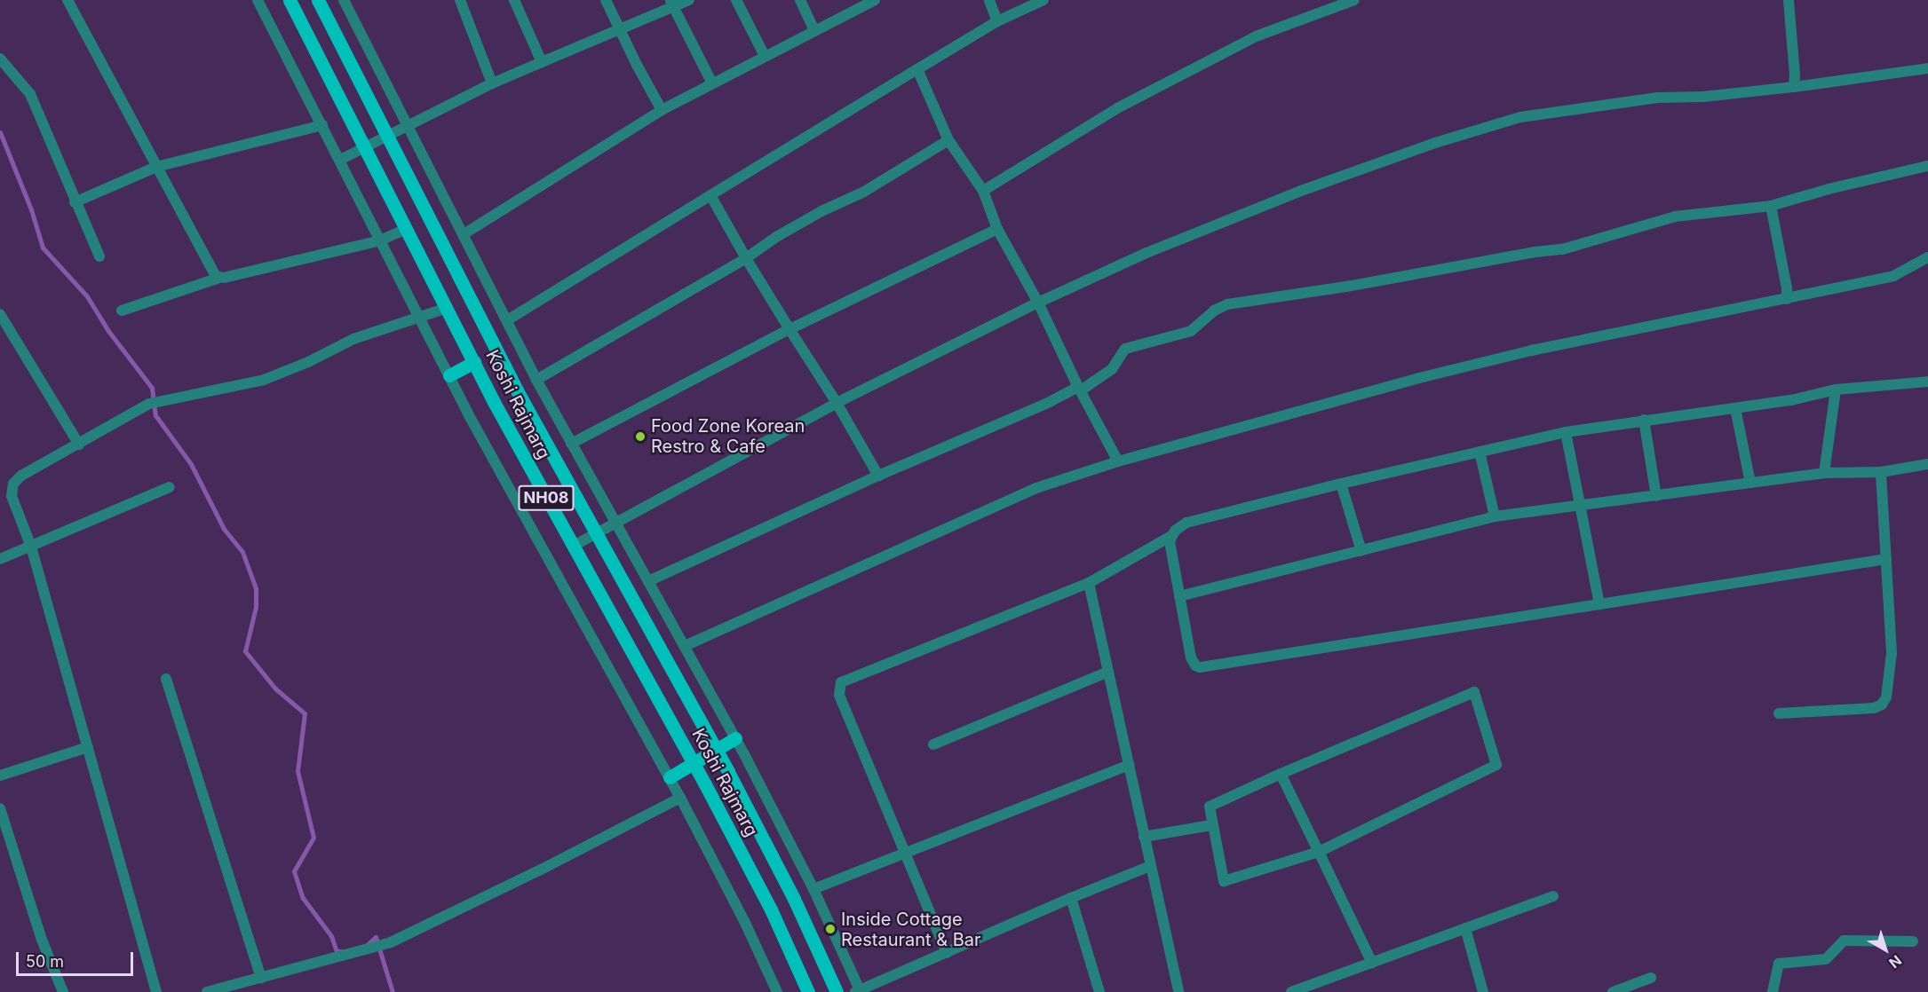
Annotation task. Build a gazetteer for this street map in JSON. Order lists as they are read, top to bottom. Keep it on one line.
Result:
{"streets":{"main road":["Koshi Rajmarg","NH08"]},"places":["Food Zone Korean Restro & Cafe","Inside Cottage Restaurant & Bar"],"scale_bar":"50 m","north":"bottom right"}
